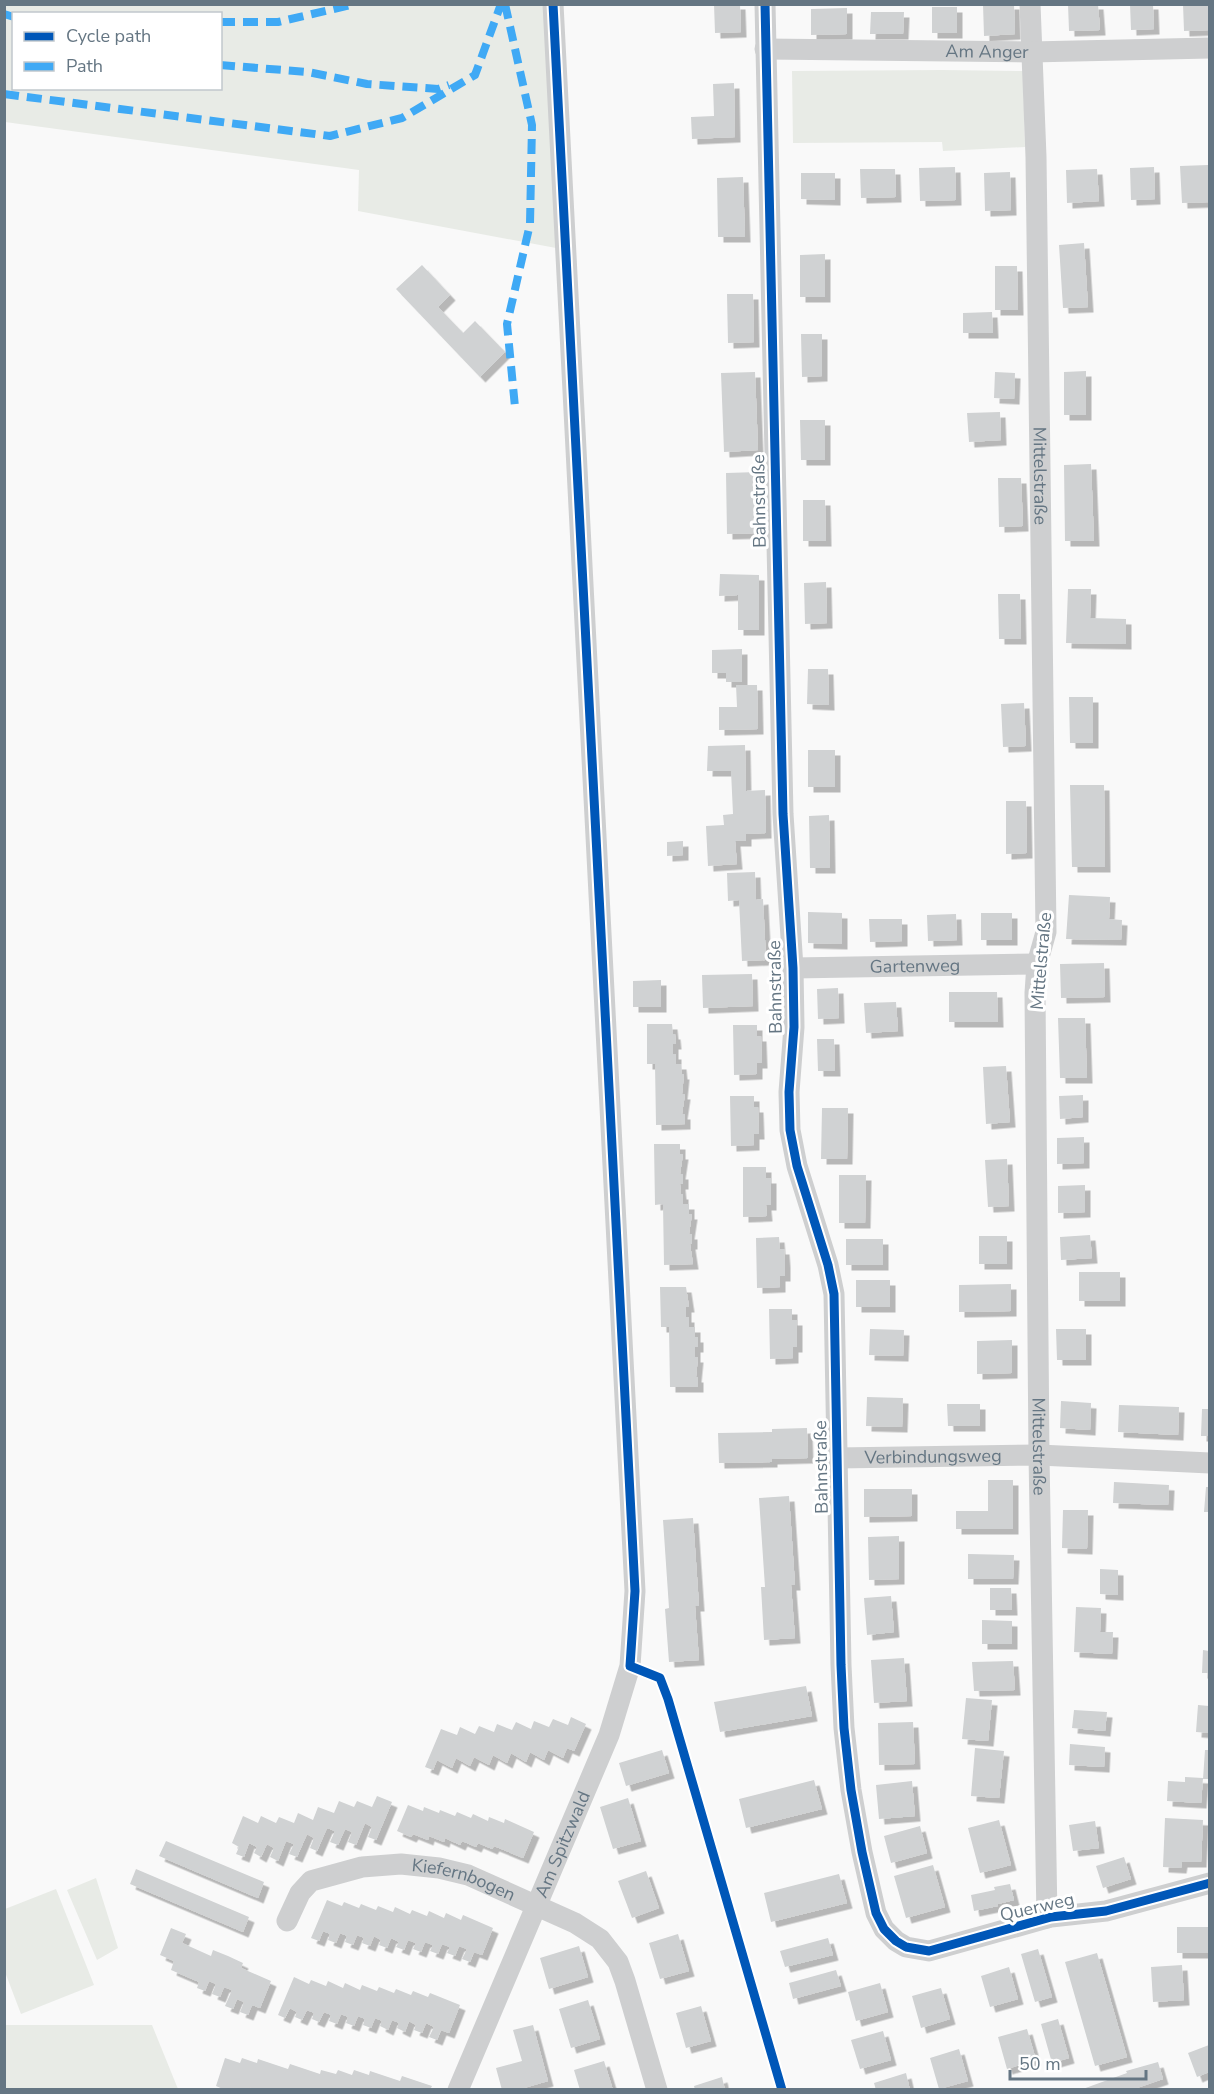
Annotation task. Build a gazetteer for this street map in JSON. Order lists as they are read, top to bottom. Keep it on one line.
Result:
{"streets":{"street":["Am Anger","Mittelstraße","Bahnstraße","Gartenweg","Verbindungsweg","Am Spitzwald","Kiefernbogen","Querweg"]},"crossings":[["Am Anger","Mittelstraße"],["Am Anger","Bahnstraße"],["Mittelstraße","Gartenweg"],["Mittelstraße","Verbindungsweg"],["Mittelstraße","Querweg"],["Bahnstraße","Gartenweg"],["Bahnstraße","Verbindungsweg"],["Bahnstraße","Querweg"],["Am Spitzwald","Kiefernbogen"]],"legend":["Cycle path","Path"],"scale_bar":"50 m"}
